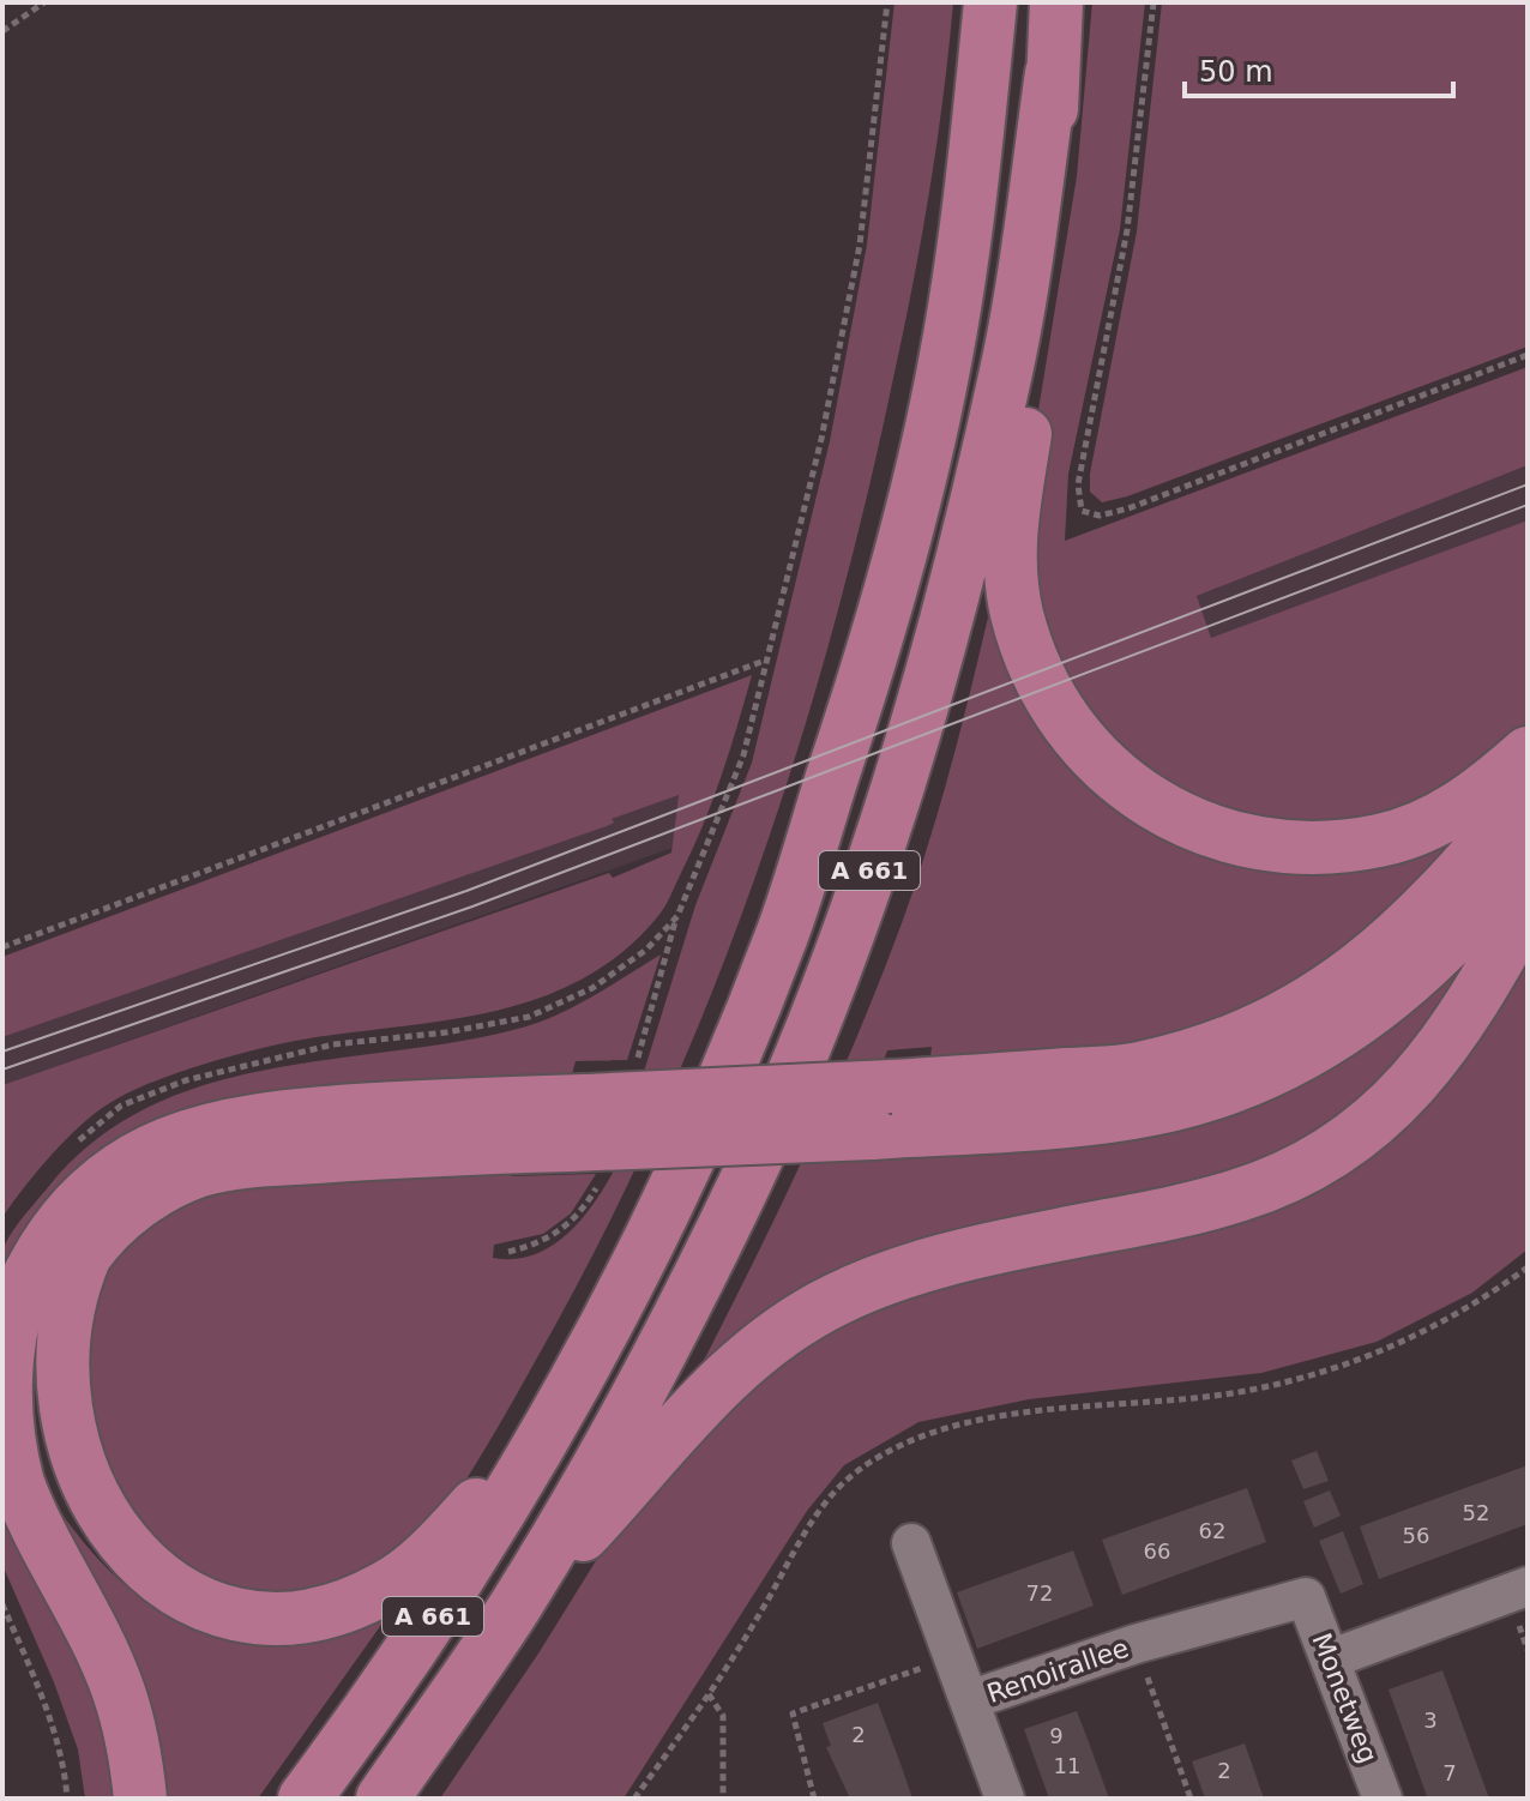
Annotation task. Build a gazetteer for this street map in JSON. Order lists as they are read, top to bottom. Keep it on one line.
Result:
{"streets":{"highway":["A 661"],"street":["Renoirallee","Monetweg"]},"crossings":[["Renoirallee","Monetweg"]],"house_numbers":["52","62","56","66","72","3","2","9","11","2","7"],"scale_bar":"50 m"}
